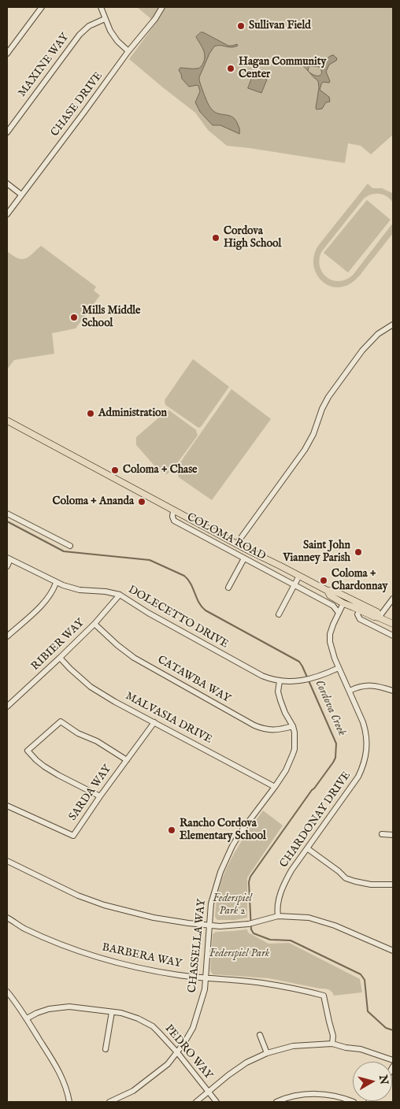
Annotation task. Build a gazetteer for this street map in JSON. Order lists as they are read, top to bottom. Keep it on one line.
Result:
{"streets":{"main road":["COLOMA ROAD"],"street":["MAXINE WAY","CHASE DRIVE","DOLECETTO DRIVE","RIBIER WAY","CATAWBA WAY","MALVASIA DRIVE","SARDA WAY","CHARDONAY DRIVE","CHASSELLA WAY","BARBERA WAY","PEDRO WAY"]},"crossings":[["COLOMA ROAD","CHARDONAY DRIVE"],["DOLECETTO DRIVE","RIBIER WAY"],["DOLECETTO DRIVE","CHARDONAY DRIVE"],["DOLECETTO DRIVE","CHASSELLA WAY"],["RIBIER WAY","CATAWBA WAY"],["RIBIER WAY","MALVASIA DRIVE"],["CATAWBA WAY","CHASSELLA WAY"],["MALVASIA DRIVE","SARDA WAY"],["MALVASIA DRIVE","CHASSELLA WAY"],["CHASSELLA WAY","BARBERA WAY"],["CHASSELLA WAY","PEDRO WAY"]],"water":["Cordova Creek"],"parks":["Federspiel Park 2","Federspiel Park"],"places":["Sullivan Field","Hagan Community Center","Cordova High School","Mills Middle School","Administration","Coloma + Chase","Coloma + Ananda","Saint John Vianney Parish","Coloma + Chardonnay","Rancho Cordova Elementary School"],"north":"right"}
